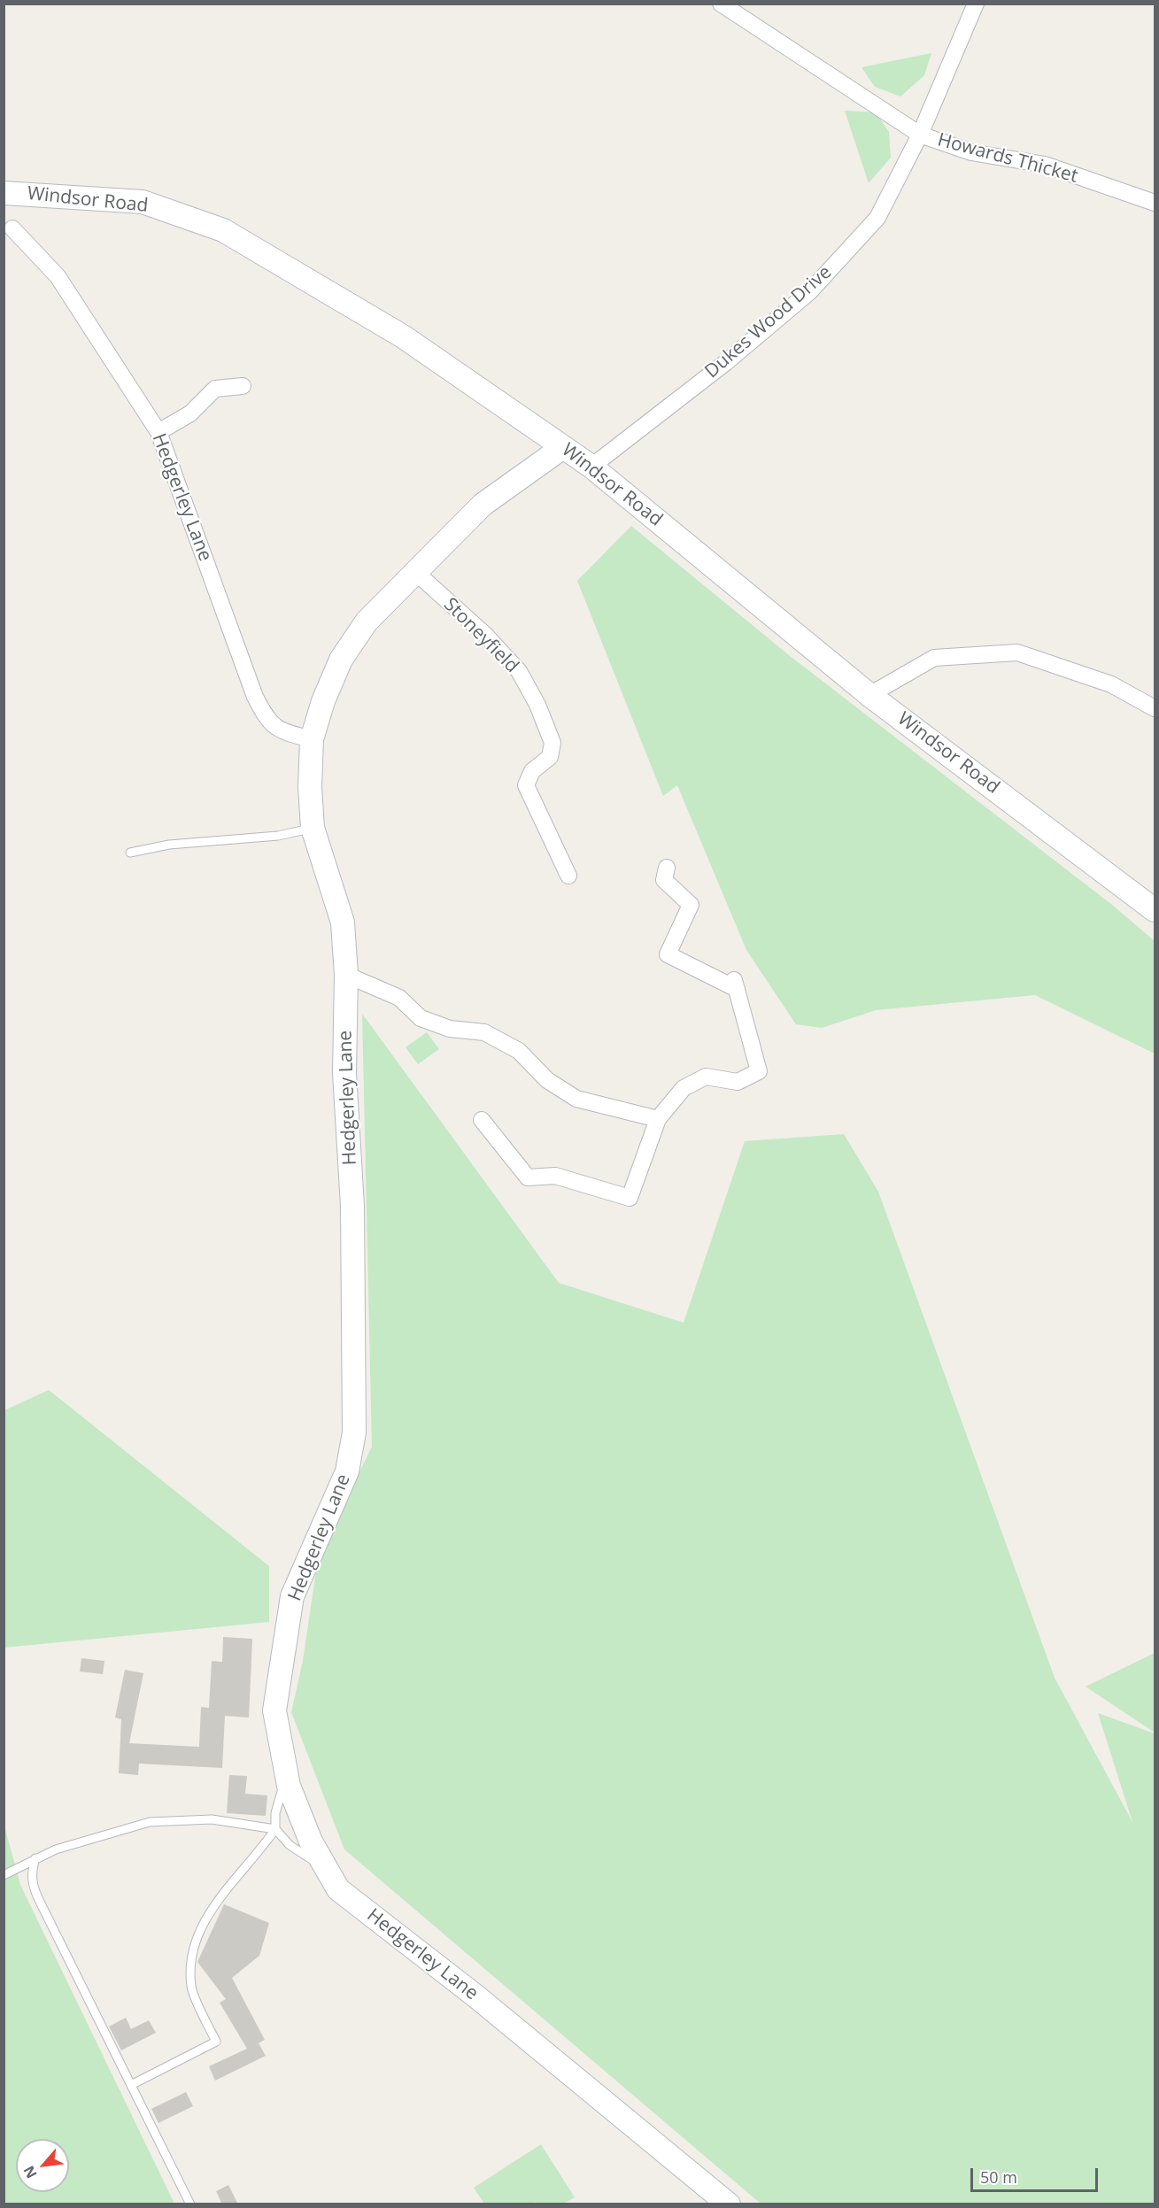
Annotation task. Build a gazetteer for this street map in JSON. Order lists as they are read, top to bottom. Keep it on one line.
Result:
{"streets":{"street":["Howards Thicket","Windsor Road","Dukes Wood Drive","Hedgerley Lane","Stoneyfield"]},"crossings":[["Howards Thicket","Dukes Wood Drive"],["Windsor Road","Dukes Wood Drive"],["Windsor Road","Hedgerley Lane"],["Hedgerley Lane","Stoneyfield"]],"scale_bar":"50 m","north":"bottom left"}
